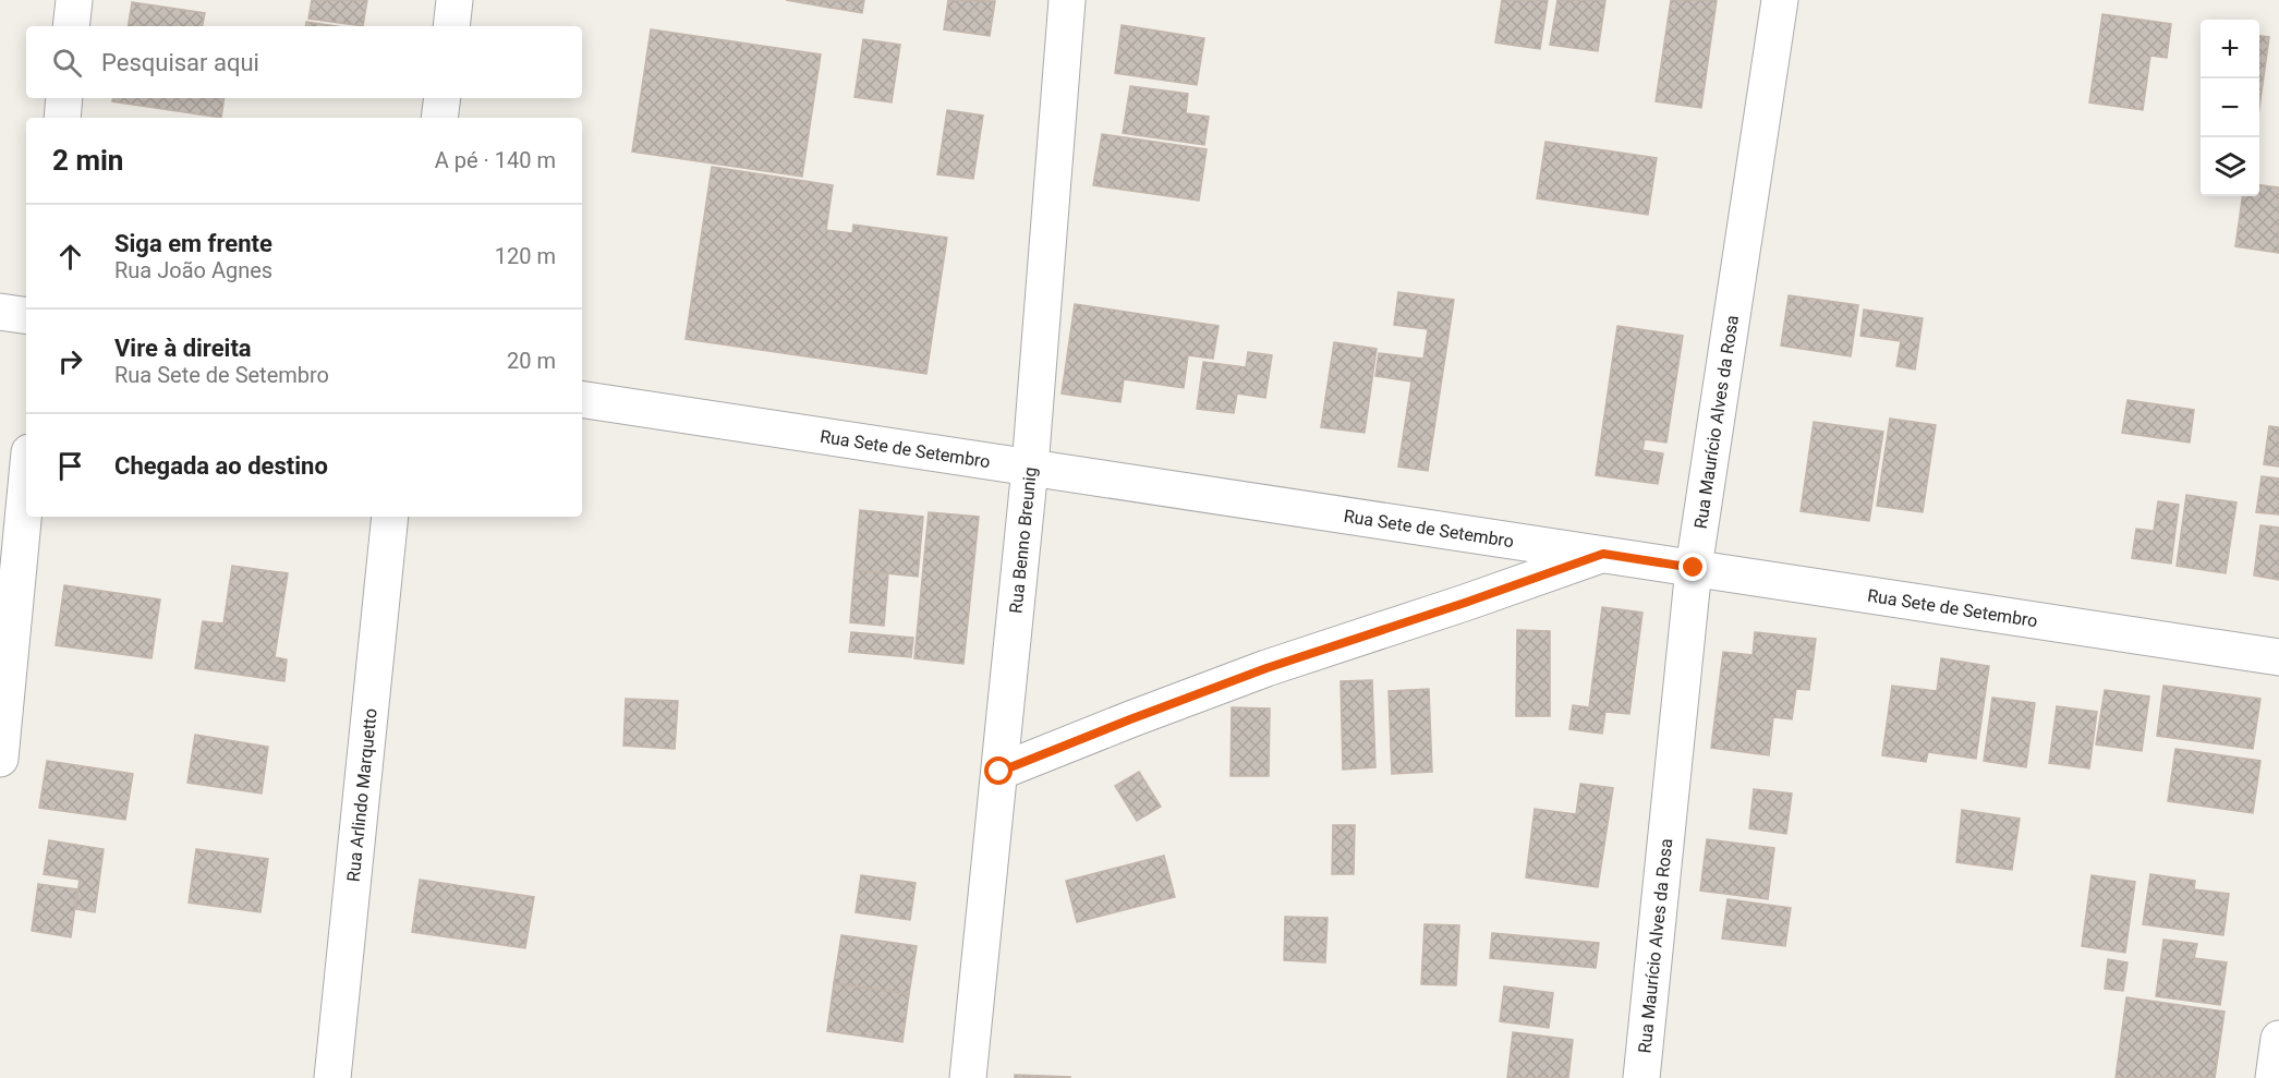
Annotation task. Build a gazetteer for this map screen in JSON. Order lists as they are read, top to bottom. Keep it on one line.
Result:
{"streets":{"street":["Rua Maurício Alves da Rosa","Rua Sete de Setembro","Rua Benno Breunig","Rua Arlindo Marquetto"]},"crossings":[["Rua Maurício Alves da Rosa","Rua Sete de Setembro"],["Rua Sete de Setembro","Rua Benno Breunig"]],"page":{"map_buttons":["+","−"],"search":"Pesquisar aqui","heading":["2 min","A pé · 140 m"],"list":[["Siga em frente","Rua João Agnes","120 m"],["Vire à direita","Rua Sete de Setembro","20 m"],"Chegada ao destino"]}}
